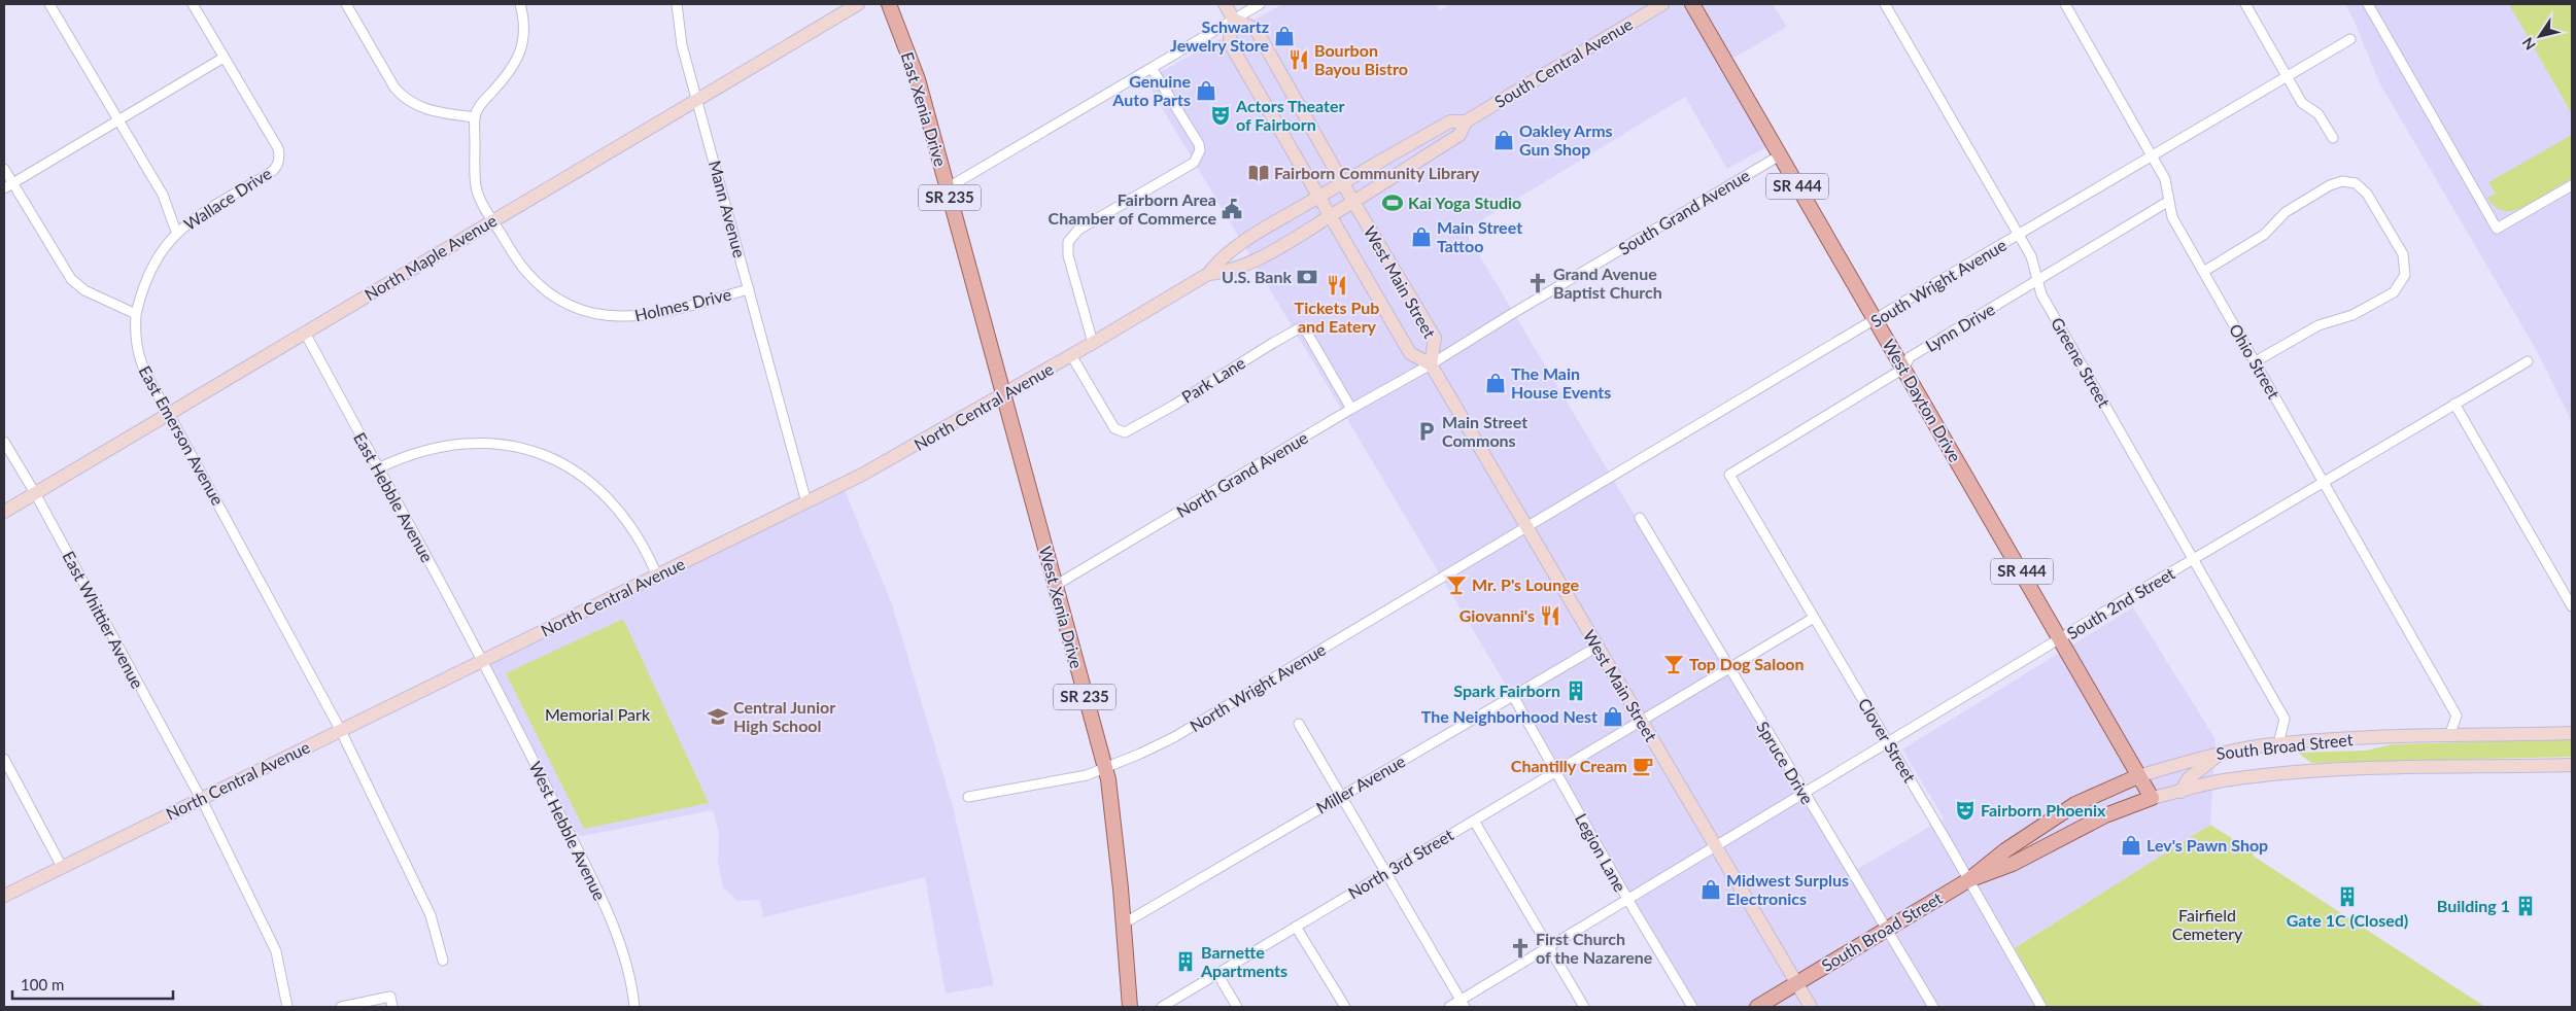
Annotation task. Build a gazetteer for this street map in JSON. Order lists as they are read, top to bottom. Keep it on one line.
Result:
{"streets":{"main road":["East Xenia Drive","SR 444","SR 235","West Dayton Drive","West Xenia Drive","South Broad Street"],"street":["South Central Avenue","Wallace Drive","Mann Avenue","South Grand Avenue","North Maple Avenue","West Main Street","South Wright Avenue","Holmes Drive","Lynn Drive","Ohio Street","Greene Street","Park Lane","North Central Avenue","East Emerson Avenue","North Grand Avenue","East Hebble Avenue","South 2nd Street","East Whittier Avenue","North Wright Avenue","Clover Street","Spruce Drive","Miller Avenue","West Hebble Avenue","Legion Lane","North 3rd Street"]},"crossings":[["South Central Avenue","West Main Street"],["South Central Avenue","North Central Avenue"],["East Xenia Drive","North Central Avenue"],["East Xenia Drive","West Xenia Drive"],["Wallace Drive","East Emerson Avenue"],["Mann Avenue","North Maple Avenue"],["Mann Avenue","Holmes Drive"],["Mann Avenue","North Central Avenue"],["South Grand Avenue","West Main Street"],["South Grand Avenue","West Dayton Drive"],["South Grand Avenue","North Grand Avenue"],["North Maple Avenue","Holmes Drive"],["North Maple Avenue","East Emerson Avenue"],["North Maple Avenue","East Hebble Avenue"],["North Maple Avenue","East Whittier Avenue"],["West Main Street","South Wright Avenue"],["West Main Street","North Central Avenue"],["West Main Street","North Grand Avenue"],["West Main Street","South 2nd Street"],["West Main Street","North Wright Avenue"],["West Main Street","South Broad Street"],["West Main Street","Miller Avenue"],["West Main Street","North 3rd Street"],["South Wright Avenue","Ohio Street"],["South Wright Avenue","Greene Street"],["South Wright Avenue","West Dayton Drive"],["South Wright Avenue","North Wright Avenue"],["Lynn Drive","Ohio Street"],["Lynn Drive","Greene Street"],["Lynn Drive","West Dayton Drive"],["Lynn Drive","Clover Street"],["Ohio Street","South 2nd Street"],["Ohio Street","South Broad Street"],["Greene Street","South 2nd Street"],["Greene Street","South Broad Street"],["Park Lane","North Central Avenue"],["Park Lane","North Grand Avenue"],["West Dayton Drive","South 2nd Street"],["West Dayton Drive","South Broad Street"],["North Central Avenue","East Emerson Avenue"],["North Central Avenue","East Hebble Avenue"],["North Central Avenue","West Xenia Drive"],["North Central Avenue","East Whittier Avenue"],["North Central Avenue","West Hebble Avenue"],["North Grand Avenue","West Xenia Drive"],["East Hebble Avenue","West Hebble Avenue"],["South 2nd Street","Clover Street"],["South 2nd Street","Spruce Drive"],["South 2nd Street","Legion Lane"],["West Xenia Drive","North Wright Avenue"],["West Xenia Drive","Miller Avenue"],["Clover Street","South Broad Street"],["Clover Street","North 3rd Street"],["South Broad Street","Spruce Drive"],["Spruce Drive","North 3rd Street"],["Miller Avenue","Legion Lane"],["Legion Lane","North 3rd Street"]],"parks":["Memorial Park","Fairfield Cemetery"],"places":{"shop":["Schwartz Jewelry Store","Genuine Auto Parts","Oakley Arms Gun Shop","Main Street Tattoo","The Main House Events","The Neighborhood Nest","Lev's Pawn Shop","Midwest Surplus Electronics"],"restaurant":["Bourbon Bayou Bistro","Tickets Pub and Eatery","Giovanni's"],"theatre":["Actors Theater of Fairborn","Fairborn Phoenix"],"library":["Fairborn Community Library"],"sports":["Kai Yoga Studio"],"public building":["Fairborn Area Chamber of Commerce"],"bank":["U.S. Bank"],"church":["Grand Avenue Baptist Church","First Church of the Nazarene"],"parking":["Main Street Commons"],"bar":["Mr. P's Lounge","Top Dog Saloon"],"building":["Spark Fairborn","Gate 1C (Closed)","Building 1","Barnette Apartments"],"school or university":["Central Junior High School"],"cafe":["Chantilly Cream"]},"scale_bar":"100 m","north":"bottom left"}
